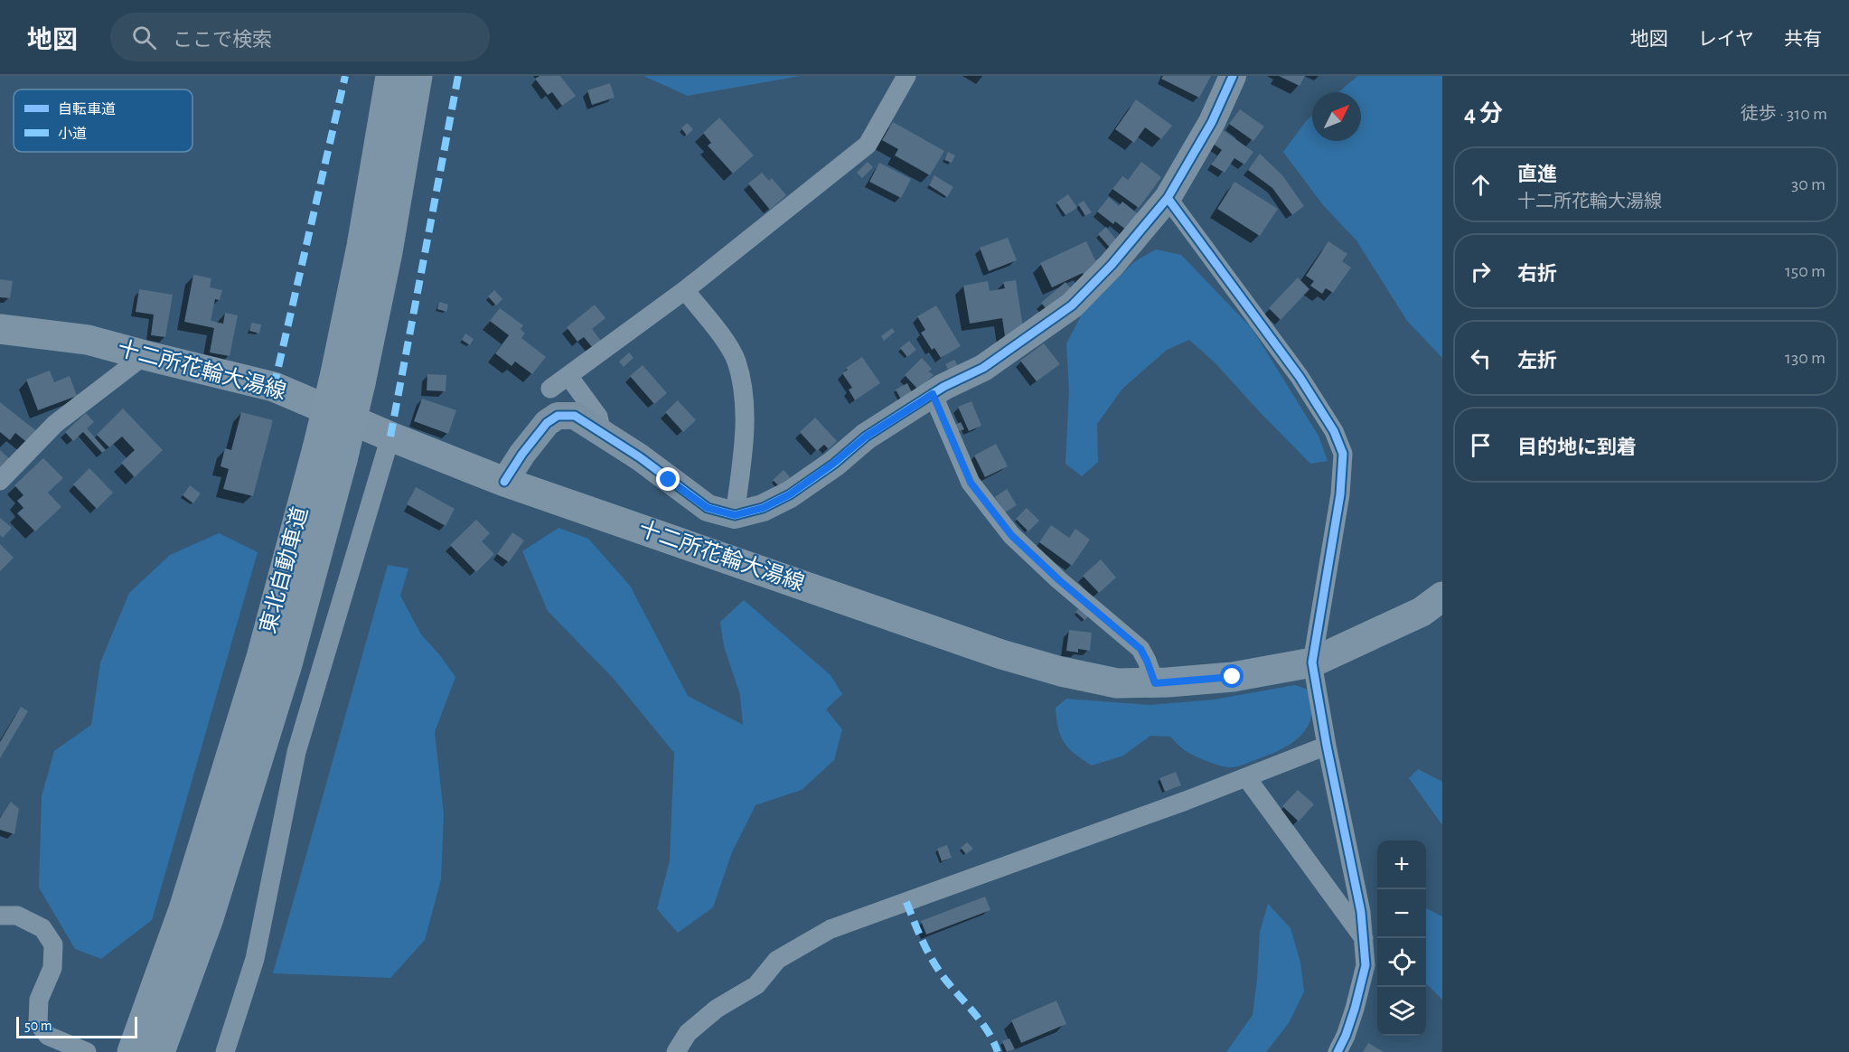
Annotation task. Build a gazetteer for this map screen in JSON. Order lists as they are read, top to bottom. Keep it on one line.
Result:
{"streets":{"highway":["東北自動車道"],"main road":["十二所花輪大湯線"]},"legend":["自転車道","小道"],"scale_bar":"50 m","north":"top right","page":{"header":"地図","search":"ここで検索","nav":["地図","レイヤ","共有"],"heading":["4 分","徒歩 · 310 m"],"list":[["直進","十二所花輪大湯線","30 m"],["右折","150 m"],["左折","130 m"],"目的地に到着"],"map_buttons":["+","−"],"scale":"50 m"}}
